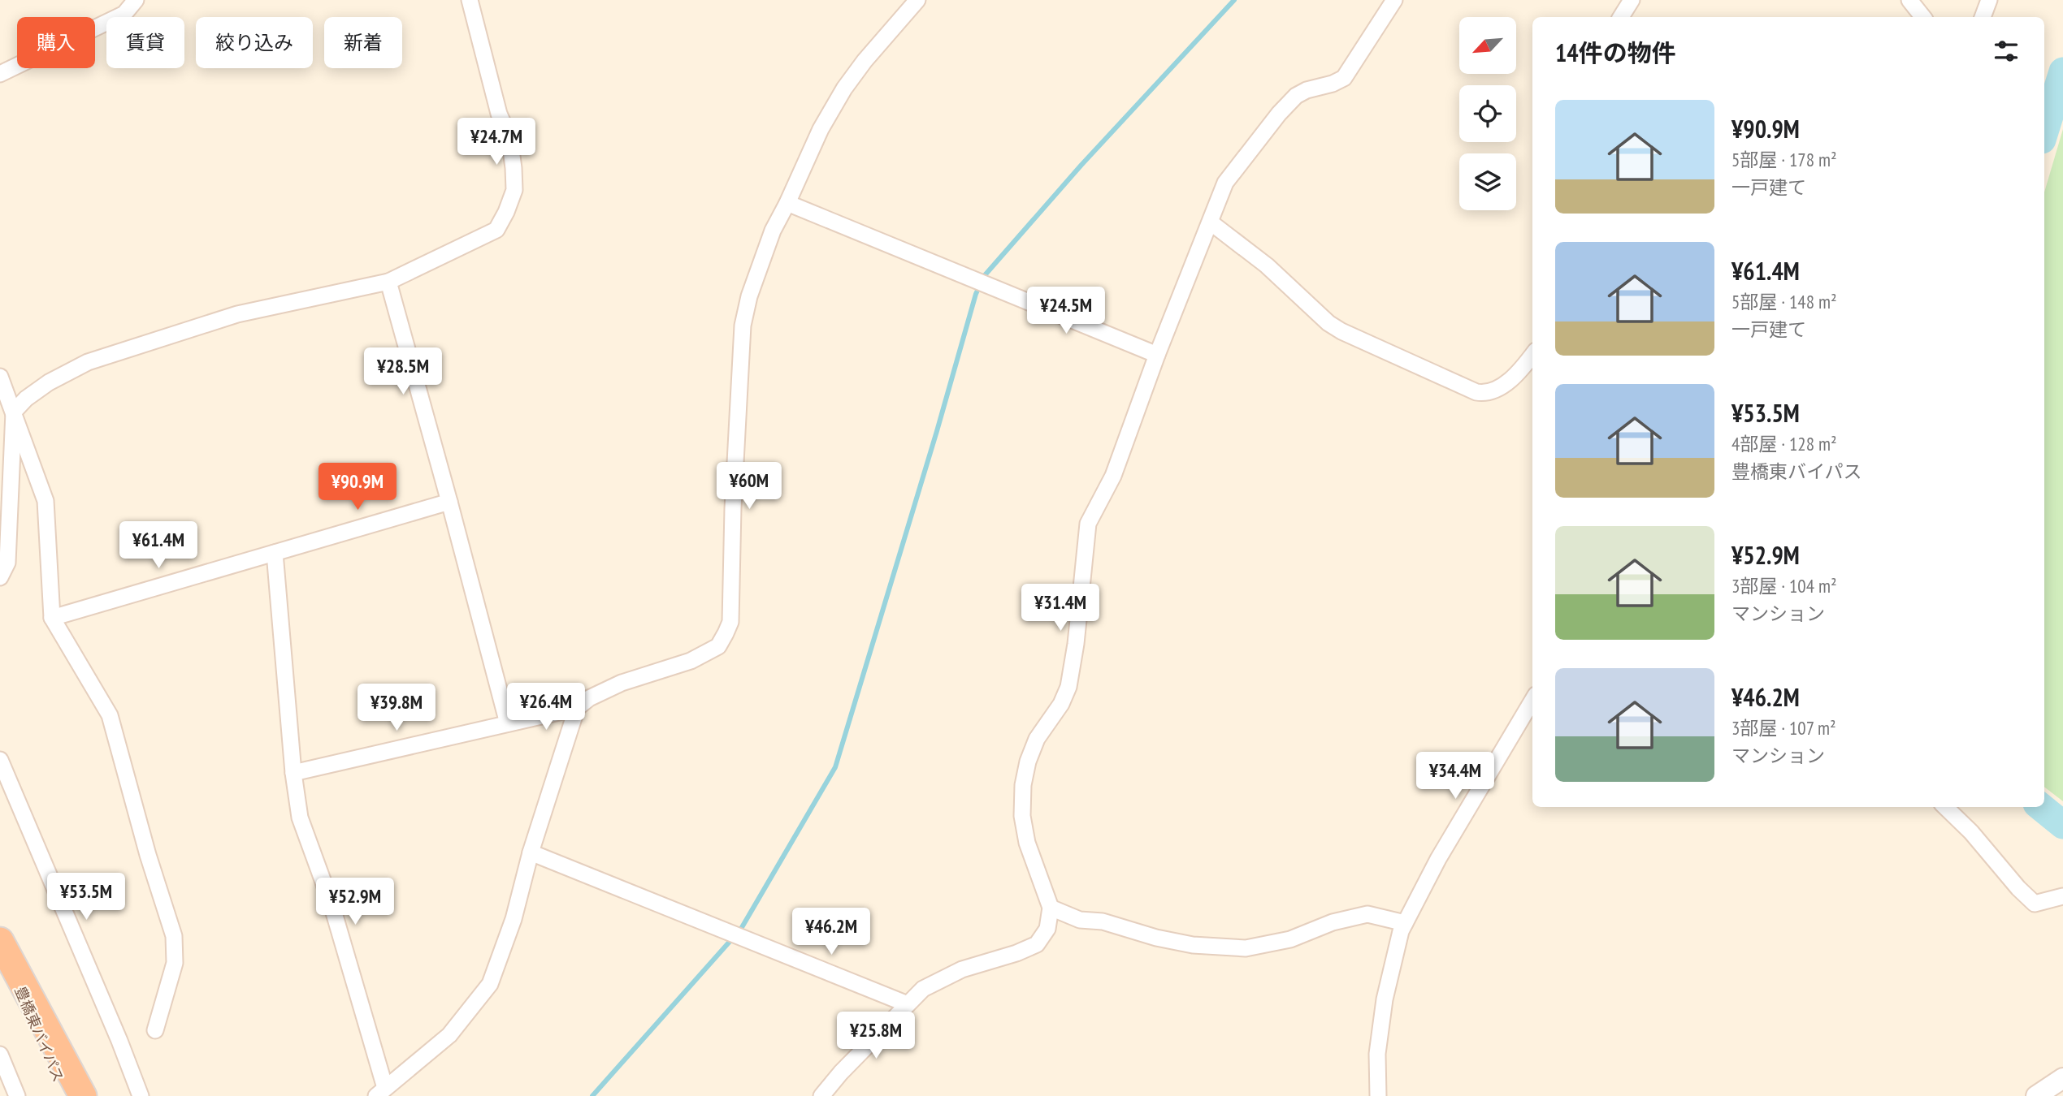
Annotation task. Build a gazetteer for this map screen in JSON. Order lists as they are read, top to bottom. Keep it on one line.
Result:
{"streets":{"highway":["豊橋東バイパス"]},"north":"bottom left","page":{"chip":["購入","賃貸","絞り込み","新着"],"heading":"14件の物件","list":[{"name":"¥90.9M","note":"5部屋 · 178 m² · 一戸建て"},{"name":"¥61.4M","note":"5部屋 · 148 m² · 一戸建て"},{"name":"¥53.5M","note":"4部屋 · 128 m² · 豊橋東バイパス"},{"name":"¥52.9M","note":"3部屋 · 104 m² · マンション"},{"name":"¥46.2M","note":"3部屋 · 107 m² · マンション"}],"price":["¥24.7M","¥24.5M","¥28.5M","¥60M","¥90.9M","¥61.4M","¥31.4M","¥26.4M","¥39.8M","¥34.4M","¥53.5M","¥52.9M","¥46.2M","¥25.8M"]}}
